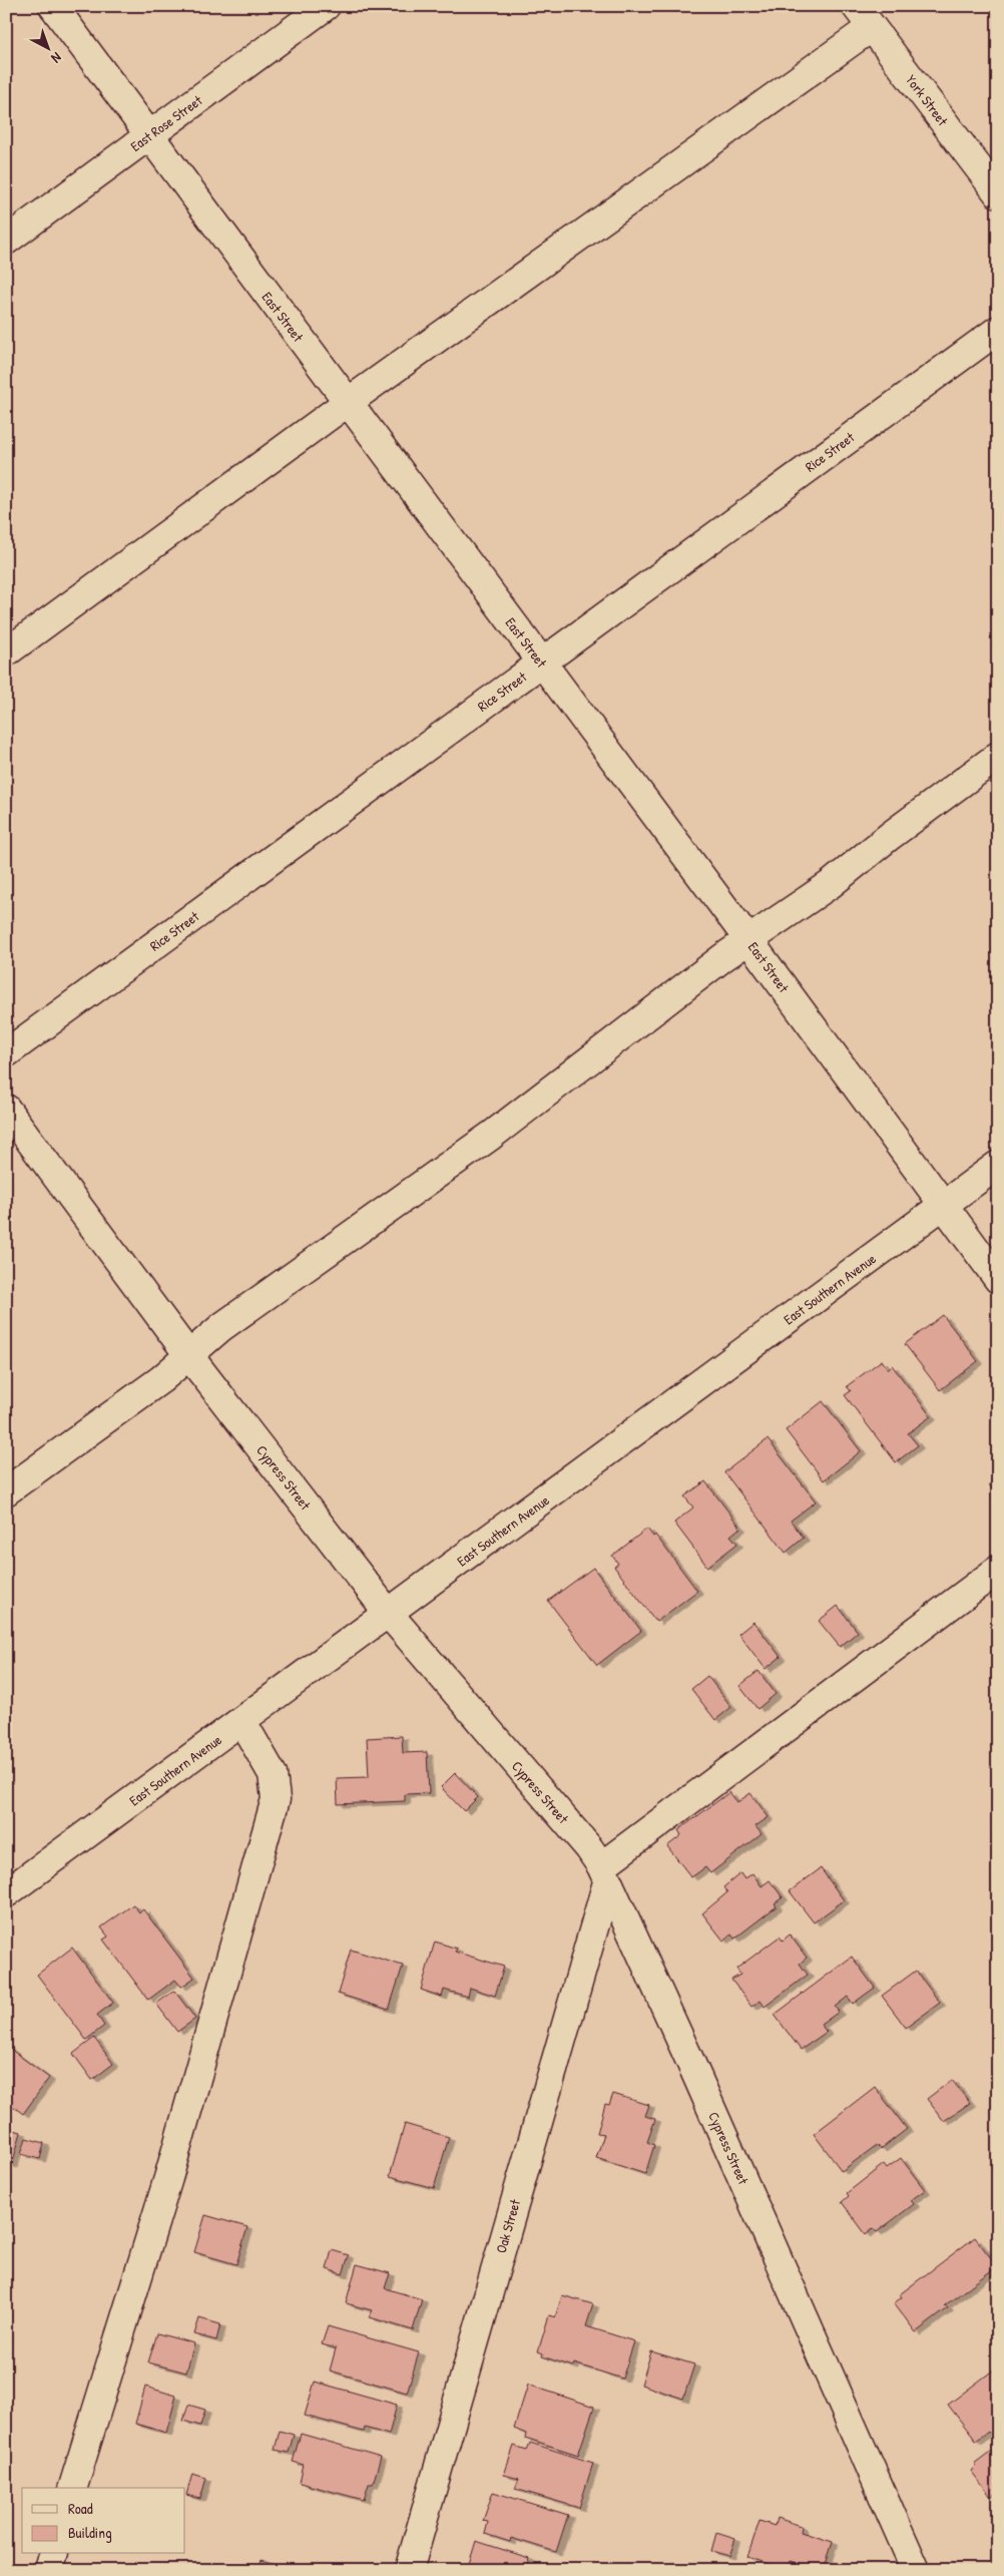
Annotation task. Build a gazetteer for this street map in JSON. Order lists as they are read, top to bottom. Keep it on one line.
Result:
{"streets":{"street":["York Street","East Rose Street","East Street","Rice Street","East Southern Avenue","Cypress Street","Oak Street"]},"crossings":[["East Rose Street","East Street"],["East Street","Rice Street"],["East Street","East Southern Avenue"],["East Southern Avenue","Cypress Street"],["Cypress Street","Oak Street"]],"legend":["Road","Building"],"north":"bottom right"}
